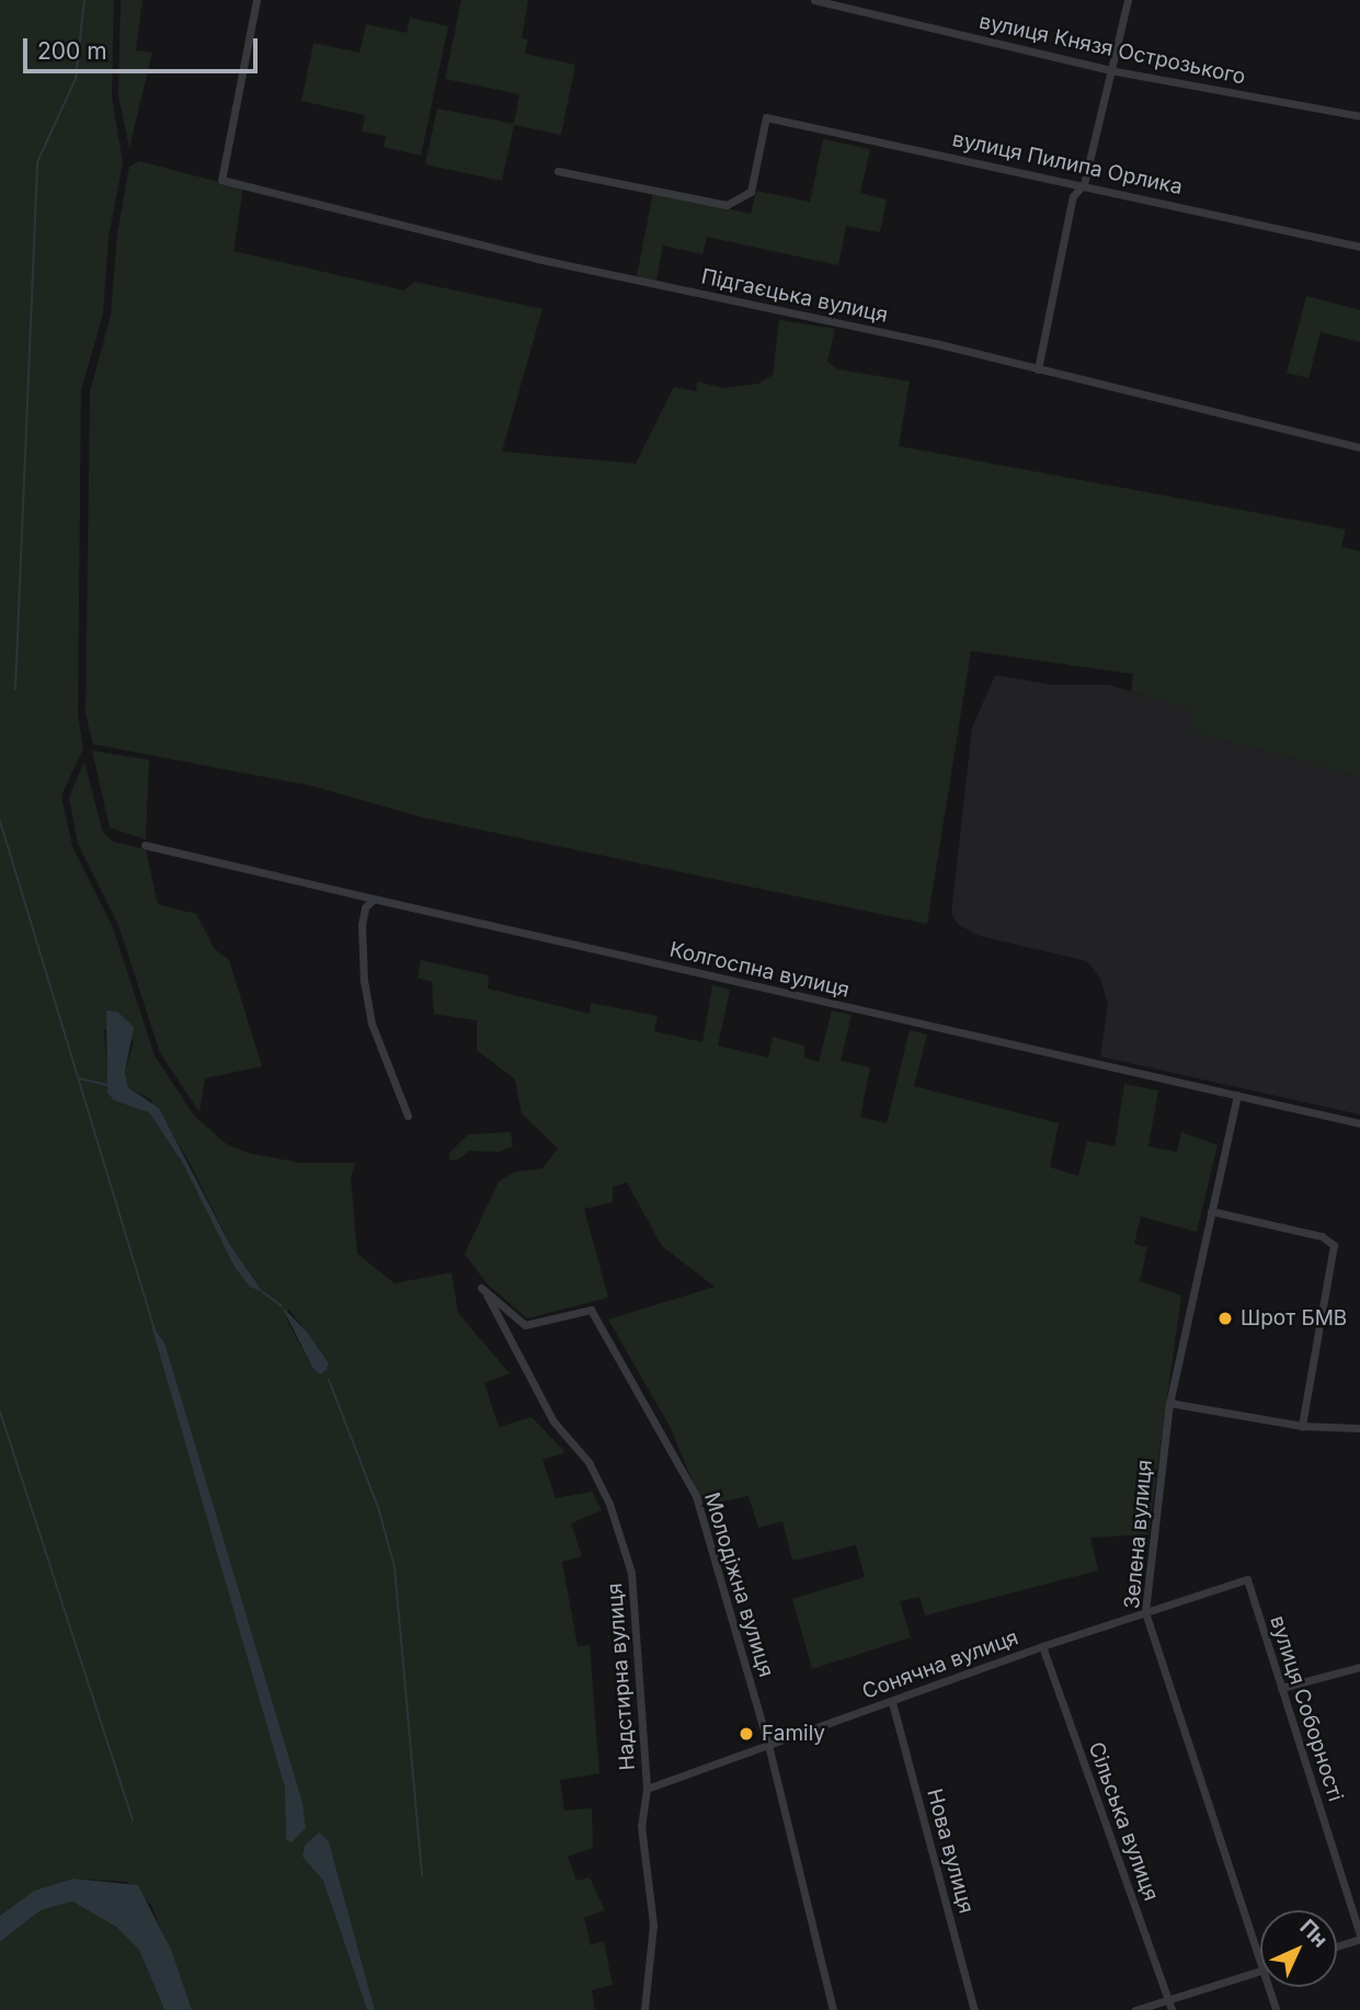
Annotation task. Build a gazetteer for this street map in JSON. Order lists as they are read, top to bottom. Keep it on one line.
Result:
{"streets":{"street":["вулиця Князя Острозького","вулиця Пилипа Орлика","Підгаєцька вулиця","Колгоспна вулиця","Зелена вулиця","Молодіжна вулиця","Сонячна вулиця","Надстирна вулиця","вулиця Соборності","Сільська вулиця","Нова вулиця"]},"crossings":[["Колгоспна вулиця","Зелена вулиця"],["Зелена вулиця","Сонячна вулиця"],["Молодіжна вулиця","Сонячна вулиця"],["Молодіжна вулиця","Надстирна вулиця"],["Сонячна вулиця","Надстирна вулиця"],["Сонячна вулиця","вулиця Соборності"],["Сонячна вулиця","Сільська вулиця"],["Сонячна вулиця","Нова вулиця"]],"places":["Шрот БМВ","Family"],"scale_bar":"200 m","north":"top right"}
